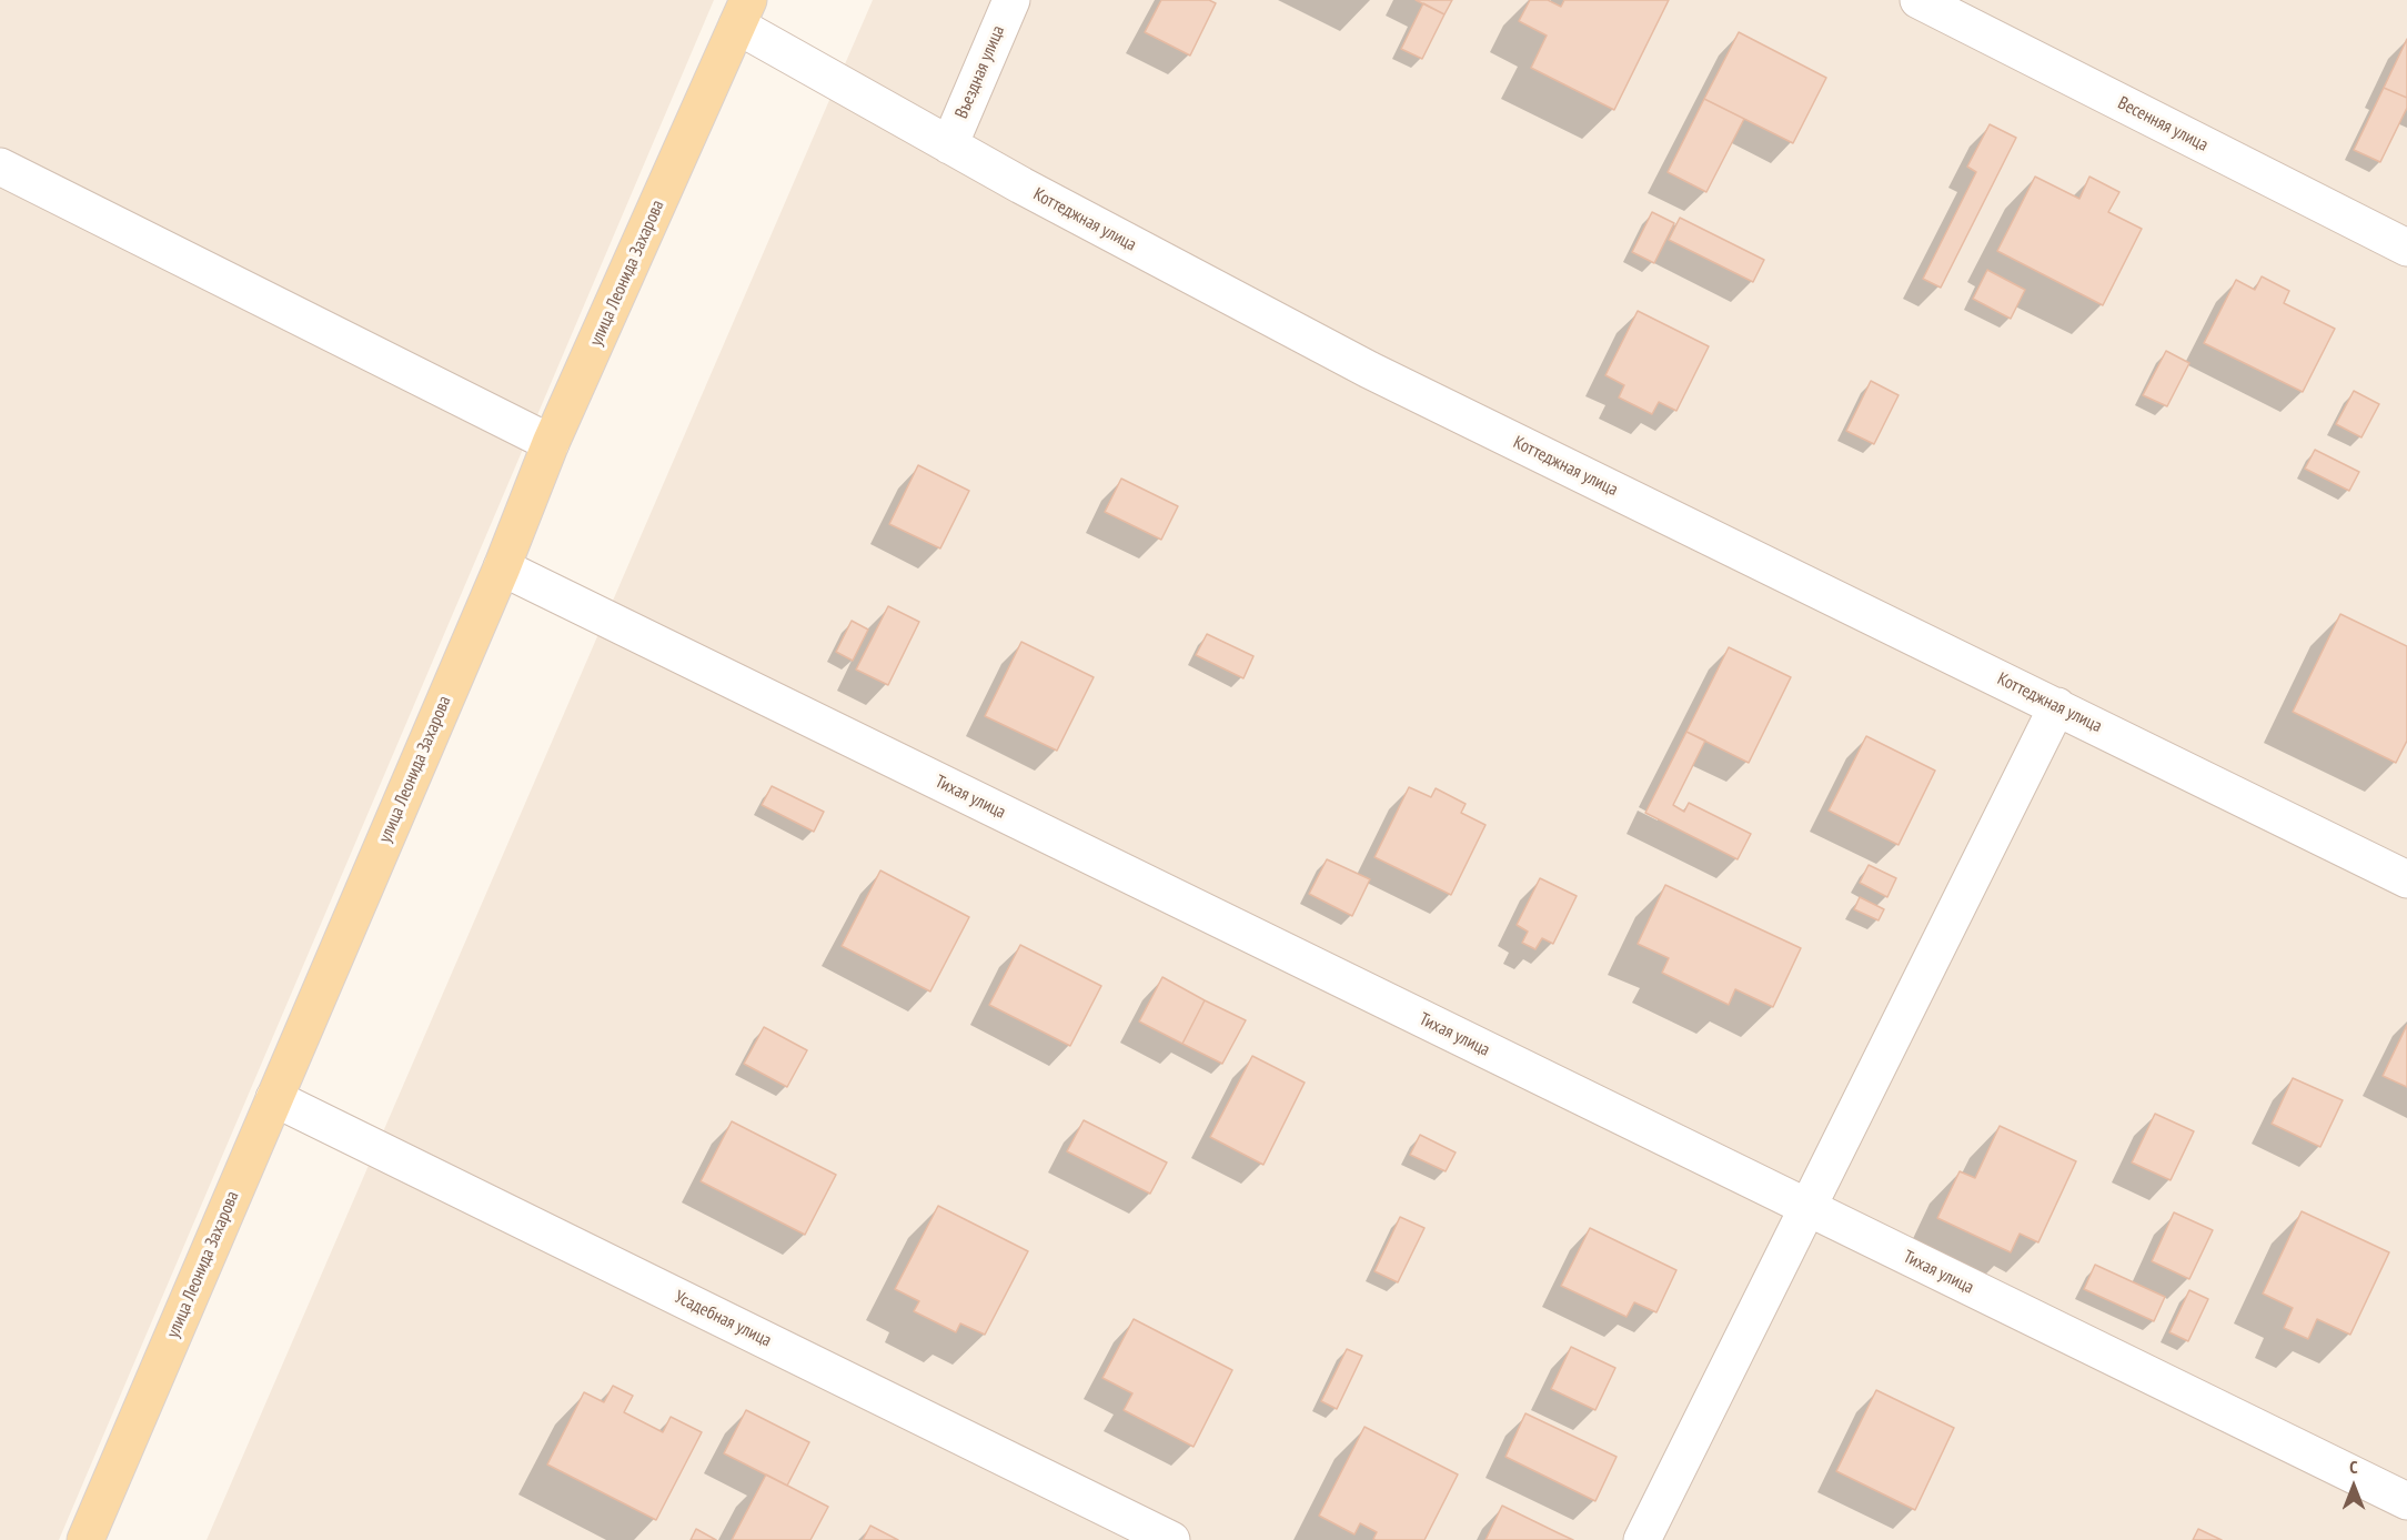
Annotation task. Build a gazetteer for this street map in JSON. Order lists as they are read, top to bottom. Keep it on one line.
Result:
{"streets":{"main road":["улица Леонида Захарова"],"street":["Въездная улица","Весенняя улица","Коттеджная улица","Тихая улица","Усадебная улица"]},"crossings":[["Въездная улица","Коттеджная улица"],["Коттеджная улица","улица Леонида Захарова"],["улица Леонида Захарова","Тихая улица"],["улица Леонида Захарова","Усадебная улица"]],"north":"top"}
